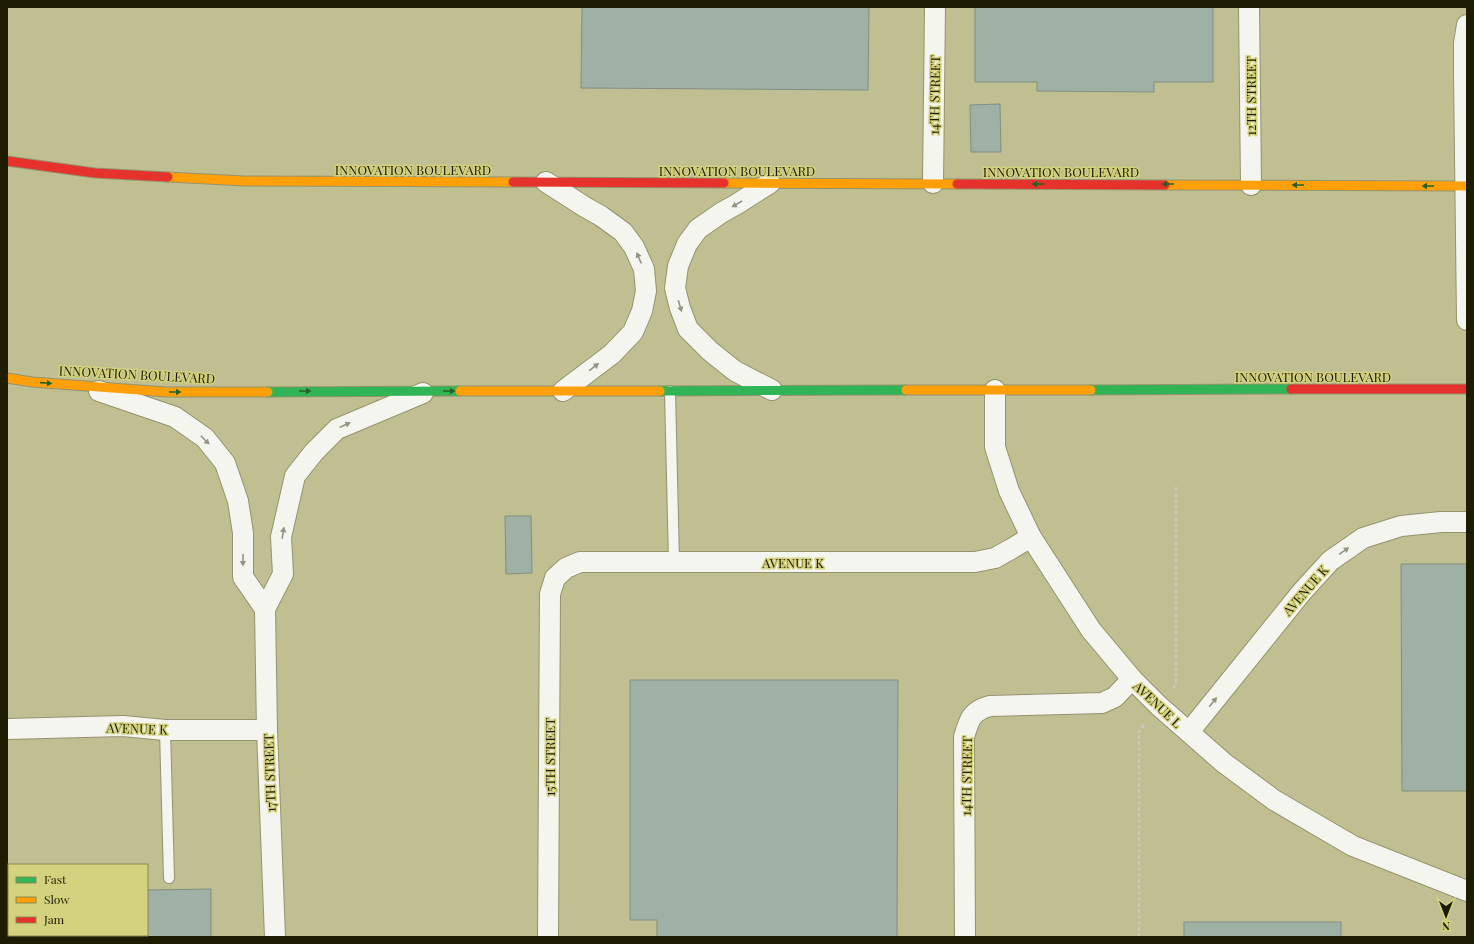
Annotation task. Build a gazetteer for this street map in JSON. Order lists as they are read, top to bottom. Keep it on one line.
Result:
{"streets":{"street":["14TH STREET","12TH STREET","INNOVATION BOULEVARD","AVENUE K","AVENUE L","15TH STREET","17TH STREET"]},"crossings":[["14TH STREET","INNOVATION BOULEVARD"],["14TH STREET","AVENUE L"],["12TH STREET","INNOVATION BOULEVARD"],["INNOVATION BOULEVARD","AVENUE L"],["AVENUE K","AVENUE L"],["AVENUE K","15TH STREET"],["AVENUE K","17TH STREET"]],"legend":["Fast","Slow","Jam"],"north":"bottom"}
